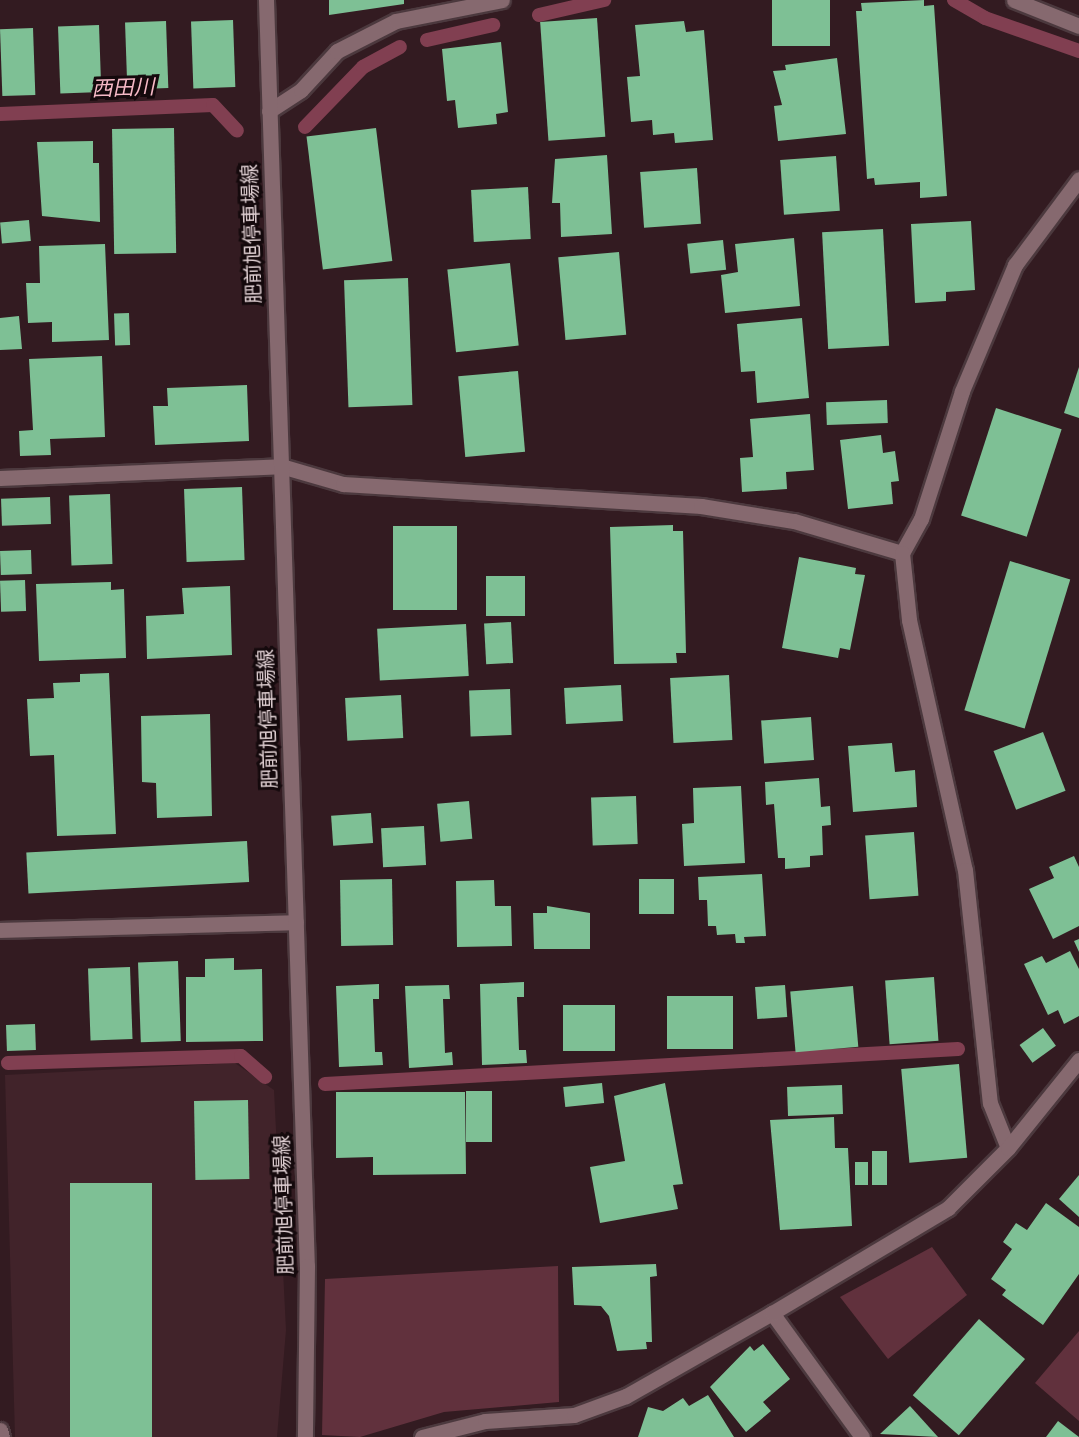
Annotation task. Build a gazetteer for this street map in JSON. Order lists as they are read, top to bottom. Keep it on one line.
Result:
{"streets":{"street":["肥前旭停車場線"]},"water":["西田川"]}
